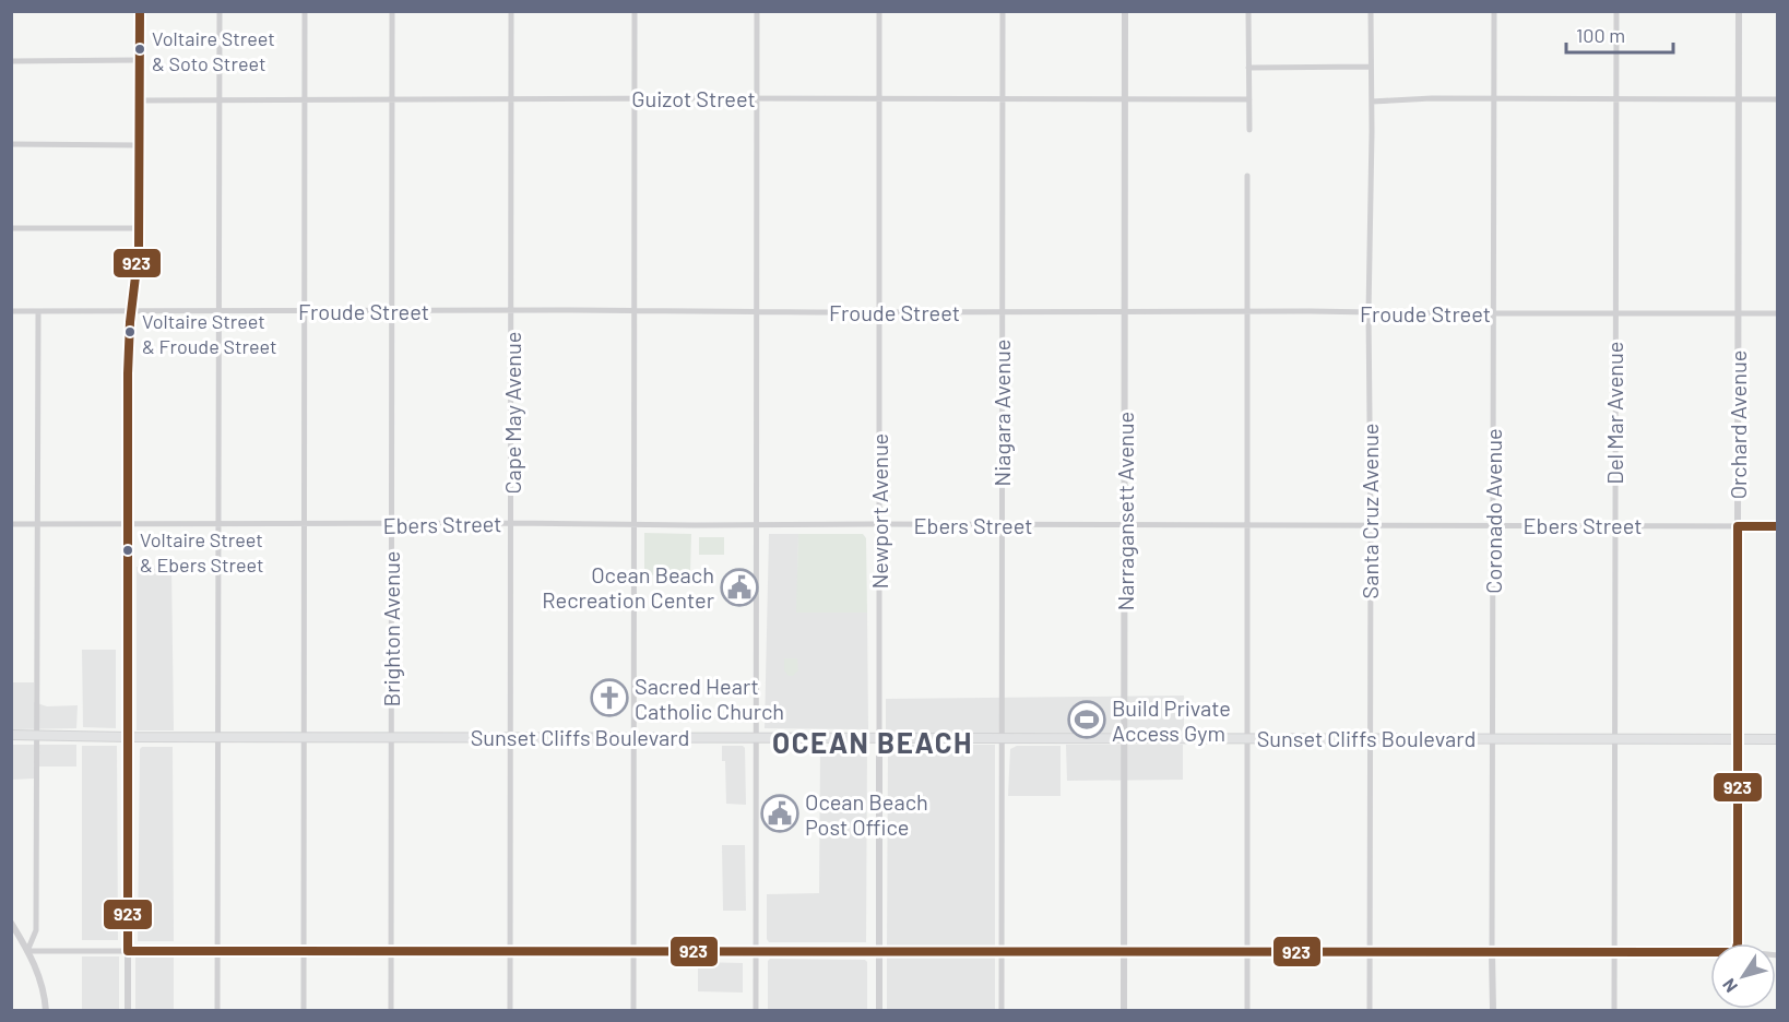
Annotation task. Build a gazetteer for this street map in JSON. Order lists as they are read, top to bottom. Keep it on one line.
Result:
{"streets":{"main road":["Sunset Cliffs Boulevard"],"street":["Guizot Street","Froude Street","Cape May Avenue","Niagara Avenue","Del Mar Avenue","Orchard Avenue","Newport Avenue","Narragansett Avenue","Santa Cruz Avenue","Coronado Avenue","Ebers Street","Brighton Avenue"]},"crossings":[["Guizot Street","Cape May Avenue"],["Guizot Street","Niagara Avenue"],["Guizot Street","Newport Avenue"],["Guizot Street","Narragansett Avenue"],["Guizot Street","Brighton Avenue"],["Froude Street","Cape May Avenue"],["Froude Street","Niagara Avenue"],["Froude Street","Del Mar Avenue"],["Froude Street","Orchard Avenue"],["Froude Street","Newport Avenue"],["Froude Street","Narragansett Avenue"],["Froude Street","Santa Cruz Avenue"],["Froude Street","Coronado Avenue"],["Froude Street","Brighton Avenue"],["Cape May Avenue","Ebers Street"],["Cape May Avenue","Sunset Cliffs Boulevard"],["Niagara Avenue","Ebers Street"],["Niagara Avenue","Sunset Cliffs Boulevard"],["Del Mar Avenue","Ebers Street"],["Del Mar Avenue","Sunset Cliffs Boulevard"],["Orchard Avenue","Ebers Street"],["Orchard Avenue","Sunset Cliffs Boulevard"],["Newport Avenue","Ebers Street"],["Newport Avenue","Sunset Cliffs Boulevard"],["Narragansett Avenue","Ebers Street"],["Narragansett Avenue","Sunset Cliffs Boulevard"],["Santa Cruz Avenue","Ebers Street"],["Santa Cruz Avenue","Sunset Cliffs Boulevard"],["Coronado Avenue","Ebers Street"],["Coronado Avenue","Sunset Cliffs Boulevard"],["Ebers Street","Brighton Avenue"],["Brighton Avenue","Sunset Cliffs Boulevard"]],"districts":["OCEAN BEACH"],"places":{"other":["Voltaire Street & Soto Street","Voltaire Street & Froude Street","Voltaire Street & Ebers Street"],"public building":["Ocean Beach Recreation Center","Ocean Beach Post Office"],"church":["Sacred Heart Catholic Church"],"sports":["Build Private Access Gym"]},"lines":["transit line 923"],"scale_bar":"100 m","north":"bottom left"}
